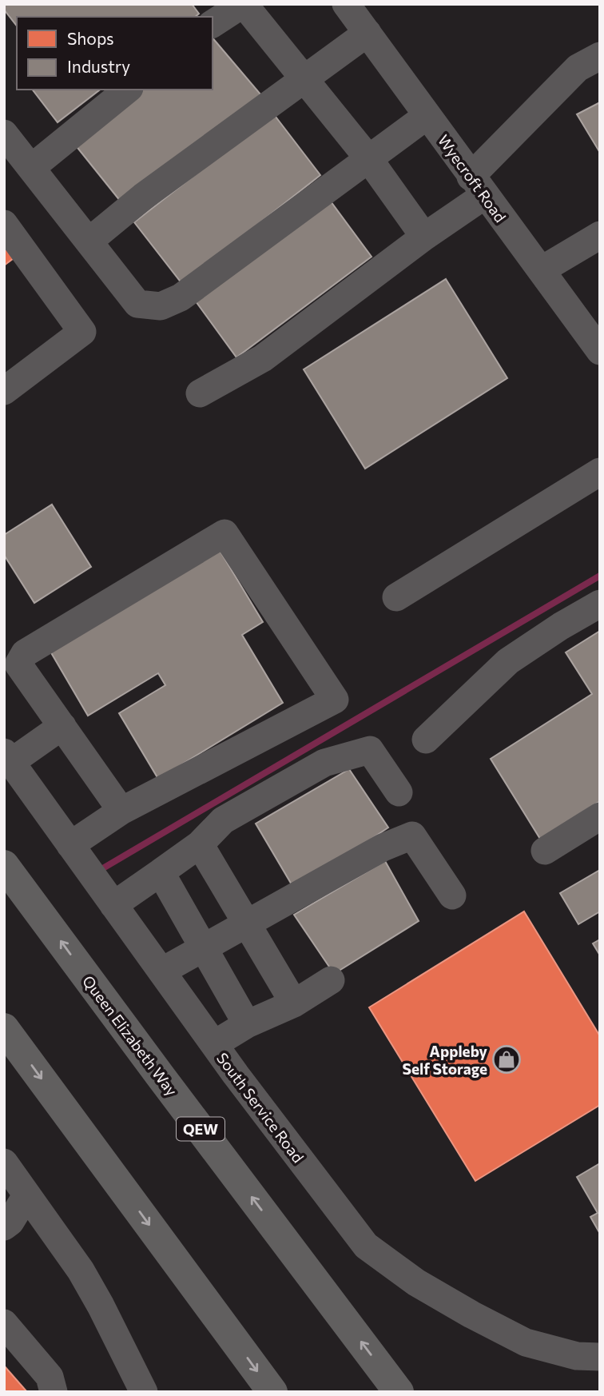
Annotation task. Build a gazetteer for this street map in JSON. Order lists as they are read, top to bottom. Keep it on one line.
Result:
{"streets":{"highway":["Queen Elizabeth Way","QEW"],"street":["Wyecroft Road","South Service Road"]},"places":{"shop":["Appleby Self Storage"]},"legend":["Shops","Industry"]}
